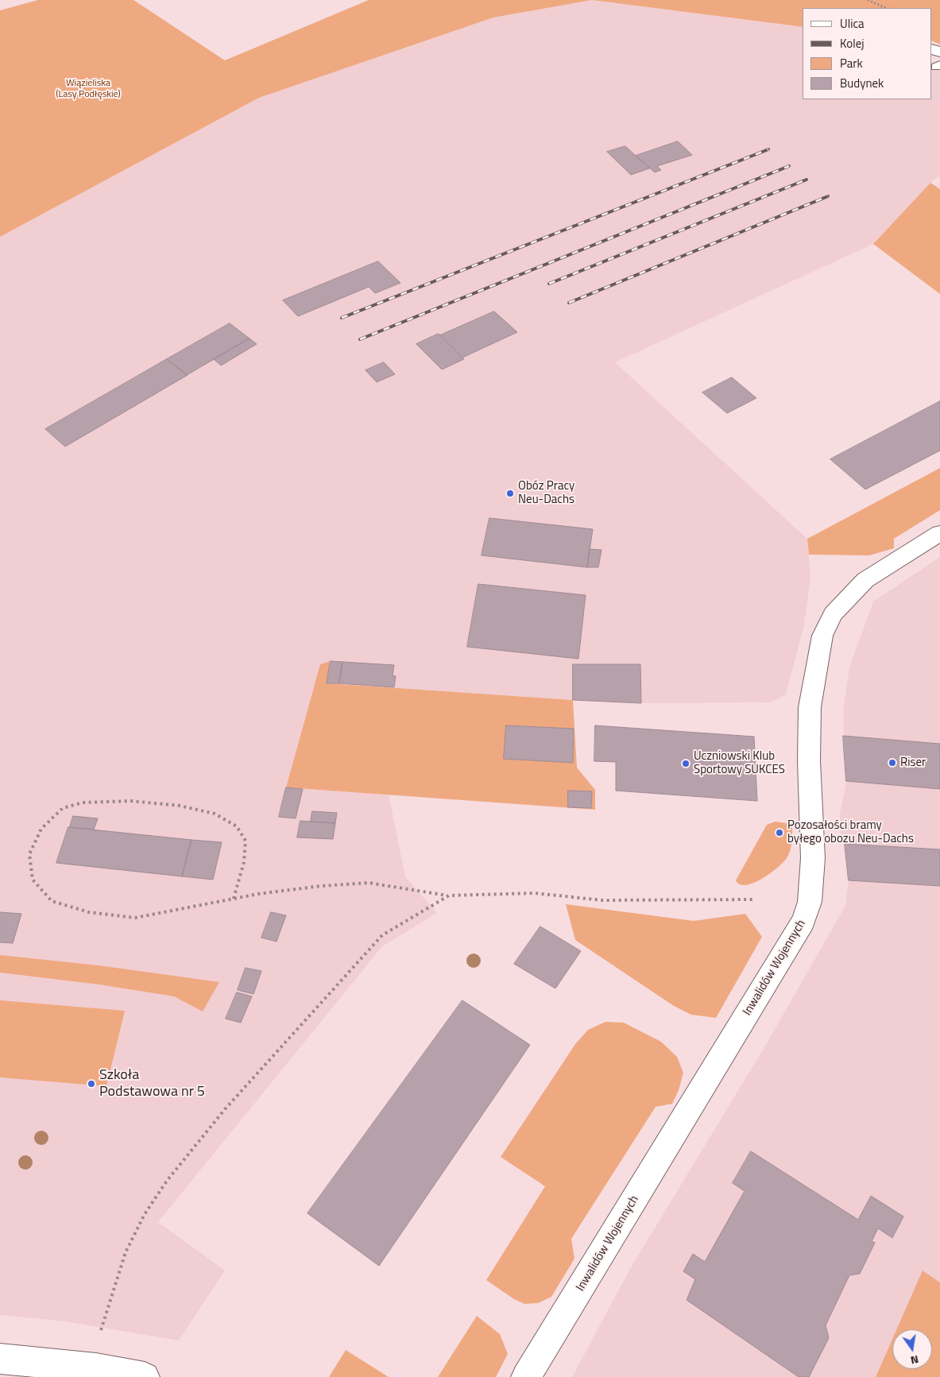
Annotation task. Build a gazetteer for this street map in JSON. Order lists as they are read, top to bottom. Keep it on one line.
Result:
{"streets":{"street":["Inwalidów Wojennych"]},"parks":["Wiązieliska (Lasy Podłęskie)"],"places":["Obóz Pracy Neu-Dachs","Riser","Uczniowski Klub Sportowy SUKCES","Pozosałości bramy byłego obozu Neu-Dachs","Szkoła Podstawowa nr 5"],"legend":["Ulica","Kolej","Park","Budynek"],"north":"bottom"}
